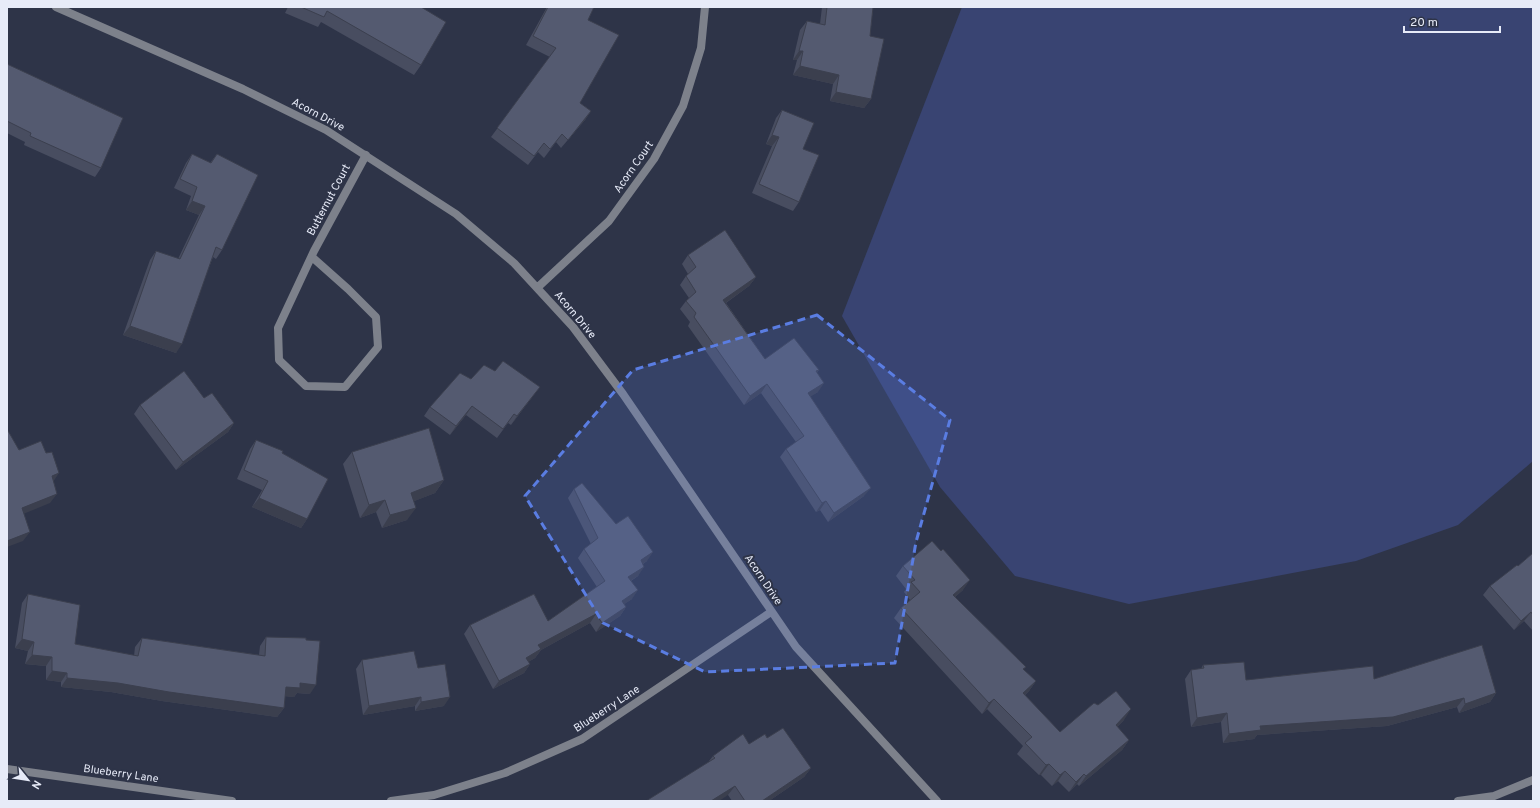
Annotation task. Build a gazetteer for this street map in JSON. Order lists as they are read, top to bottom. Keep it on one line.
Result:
{"streets":{"street":["Acorn Drive","Acorn Court","Butternut Court","Blueberry Lane"]},"crossings":[["Acorn Drive","Acorn Court"],["Acorn Drive","Butternut Court"],["Acorn Drive","Blueberry Lane"]],"scale_bar":"20 m","north":"bottom right"}
